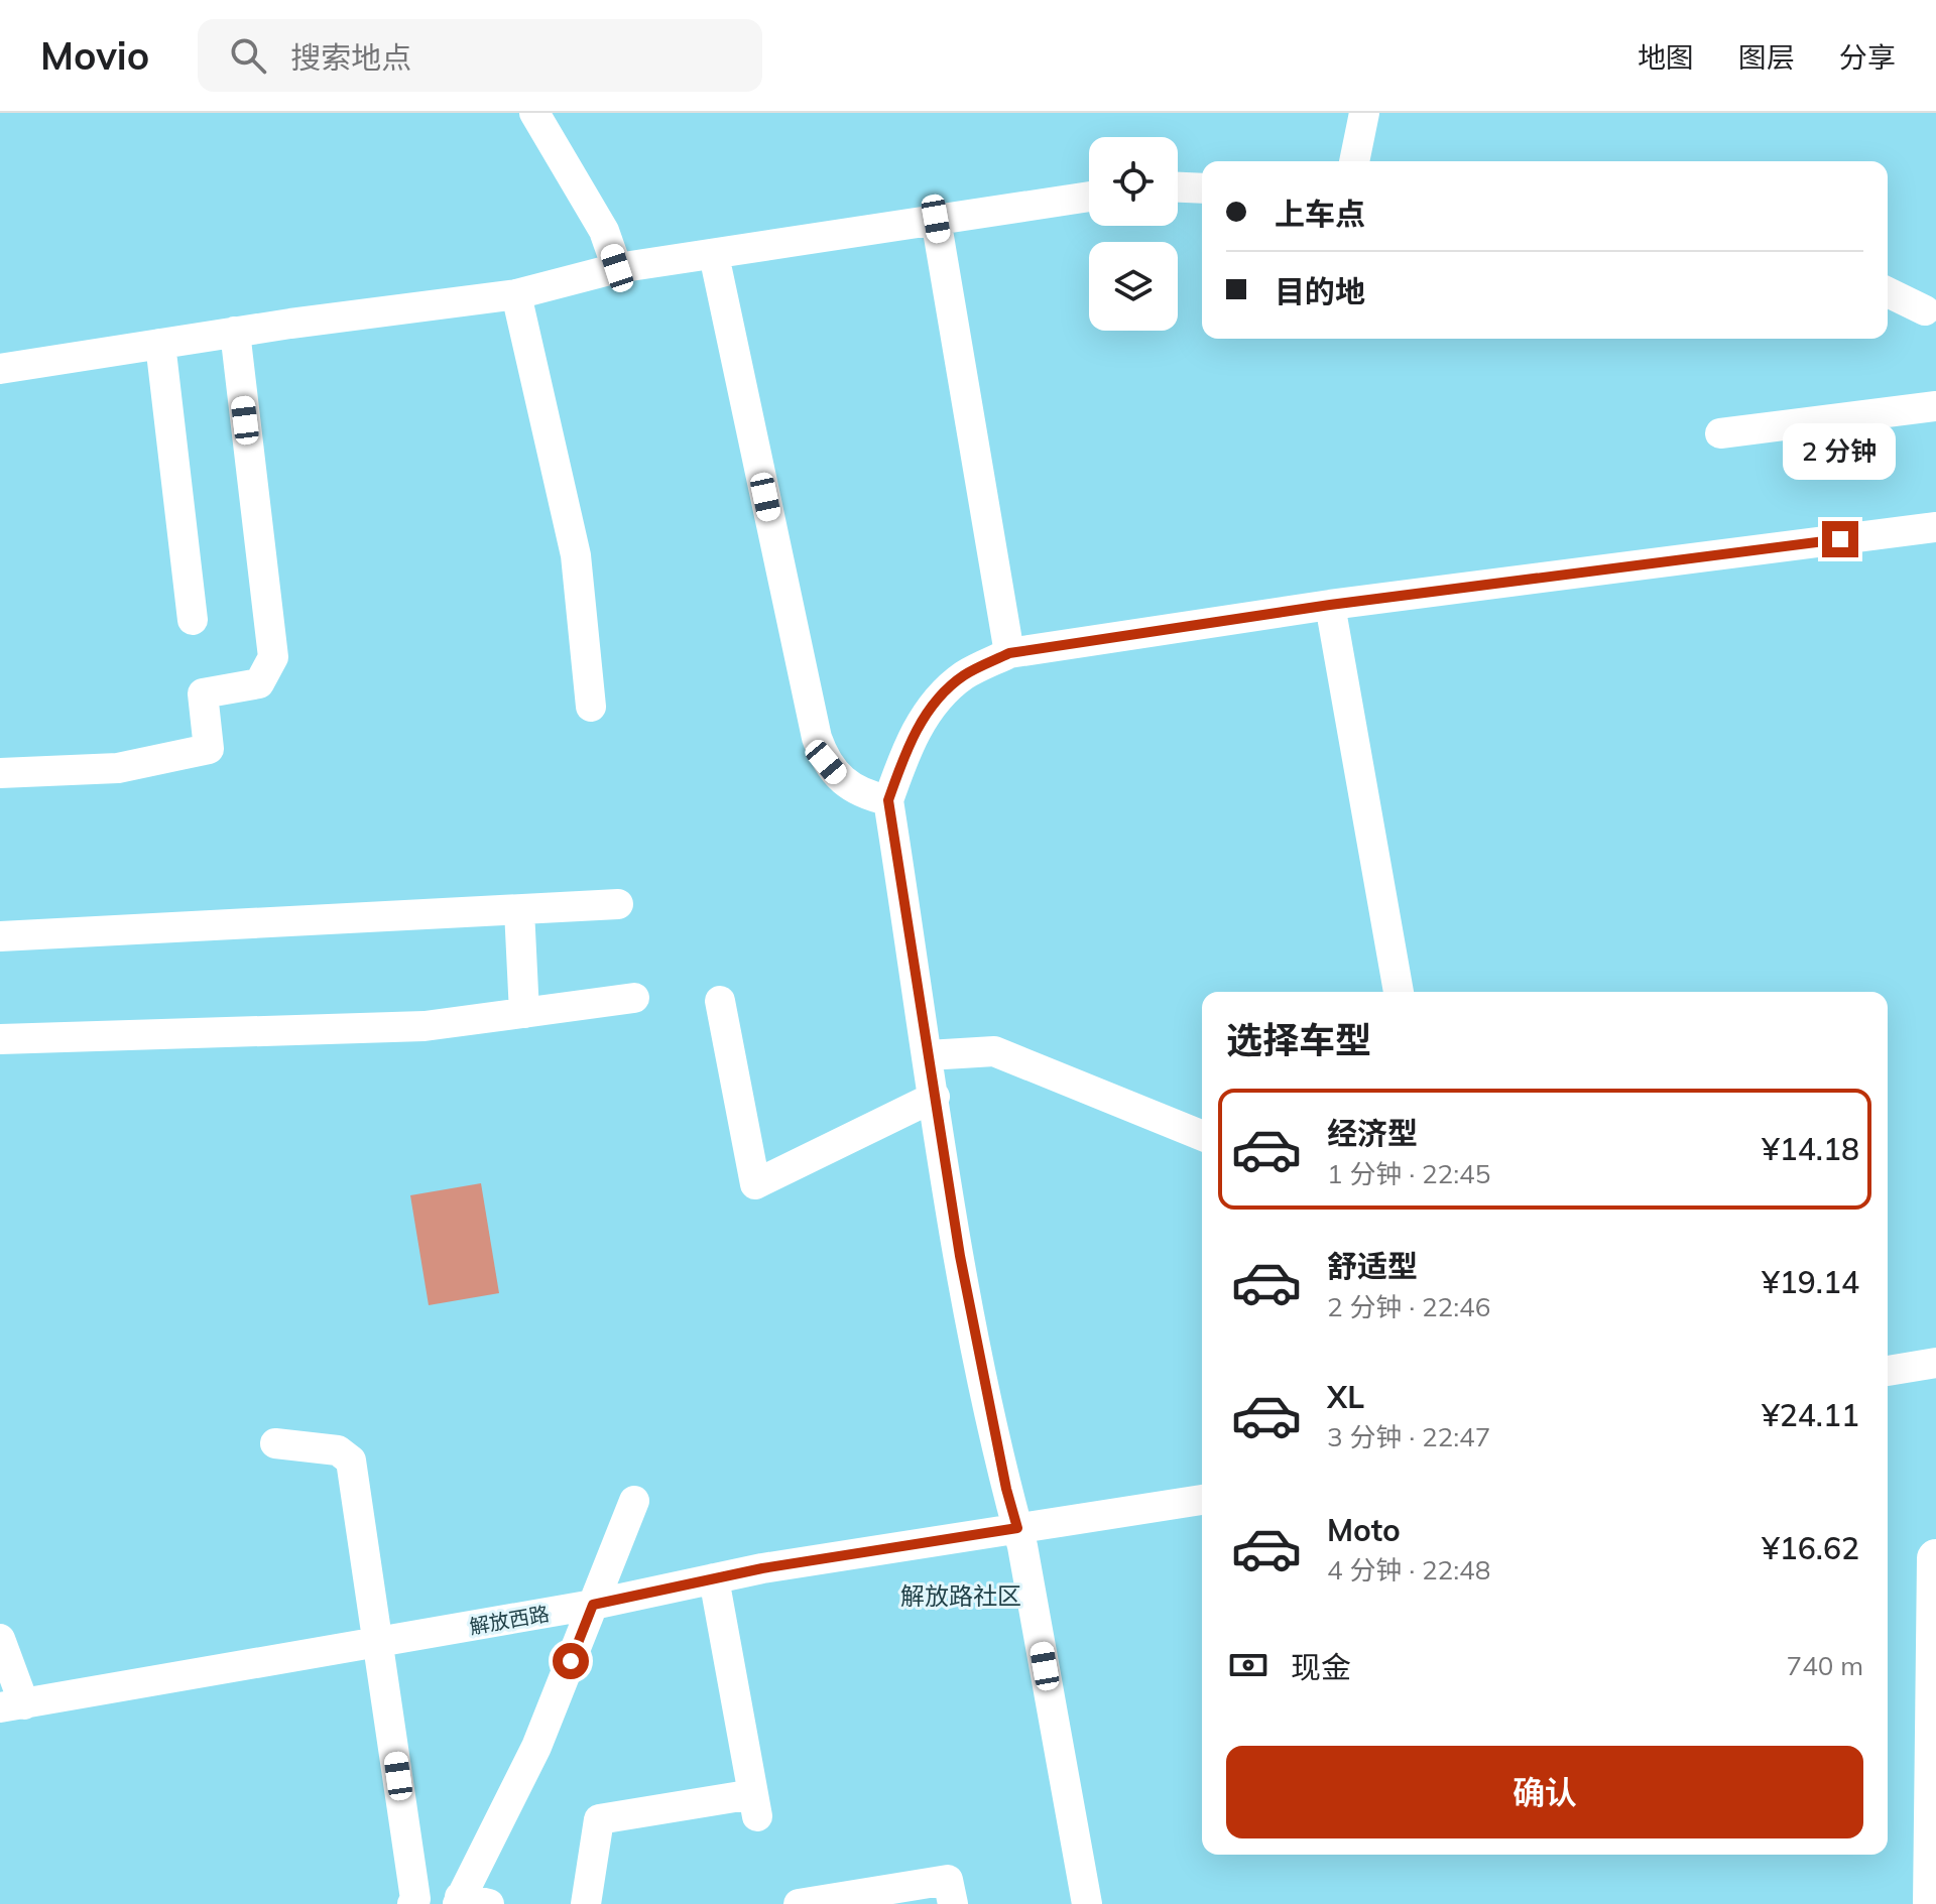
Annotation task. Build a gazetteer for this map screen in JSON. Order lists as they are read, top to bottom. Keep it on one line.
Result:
{"streets":{"street":["解放西路"]},"districts":["解放路社区"],"page":{"header":"Movio","search":"搜索地点","nav":["地图","图层","分享"],"banner":["上车点","目的地"],"bubble":"2 分钟","heading":"选择车型","list":[{"name":"经济型","note":"1 分钟 · 22:45","value":"¥14.18"},{"name":"舒适型","note":"2 分钟 · 22:46","value":"¥19.14"},{"name":"XL","note":"3 分钟 · 22:47","value":"¥24.11"},{"name":"Moto","note":"4 分钟 · 22:48","value":"¥16.62"}],"pay":["现金","740 m"],"buttons":"确认"}}
